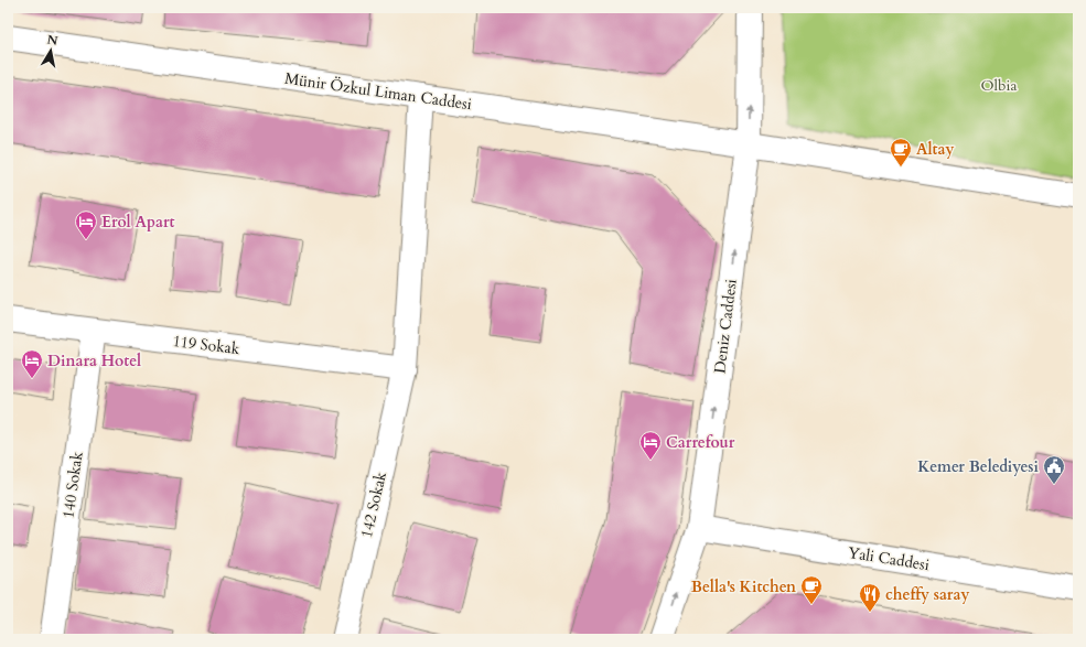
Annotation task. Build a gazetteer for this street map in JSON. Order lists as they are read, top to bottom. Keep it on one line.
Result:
{"streets":{"street":["Münir Özkul Liman Caddesi","Deniz Caddesi","119 Sokak","140 Sokak","142 Sokak","Yali Caddesi"]},"crossings":[["Münir Özkul Liman Caddesi","Deniz Caddesi"],["Münir Özkul Liman Caddesi","142 Sokak"],["Deniz Caddesi","Yali Caddesi"],["119 Sokak","140 Sokak"],["119 Sokak","142 Sokak"]],"one_way":["Deniz Caddesi"],"parks":["Olbia"],"places":{"cafe":["Altay","Bella's Kitchen"],"hotel":["Erol Apart","Dinara Hotel","Carrefour"],"public building":["Kemer Belediyesi"],"restaurant":["cheffy saray"]},"north":"top"}
